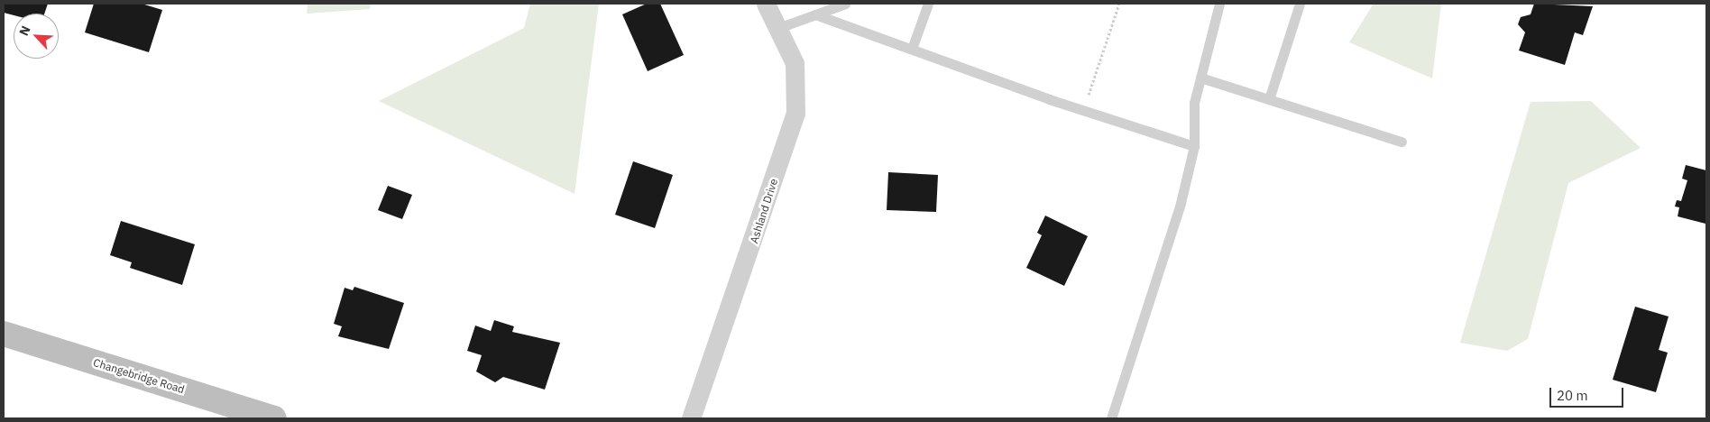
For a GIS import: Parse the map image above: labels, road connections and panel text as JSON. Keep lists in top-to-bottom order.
{
  "streets": {
    "main road": ["Changebridge Road"],
    "street": ["Ashland Drive"]
  },
  "scale_bar": "20 m",
  "north": "top left"
}
